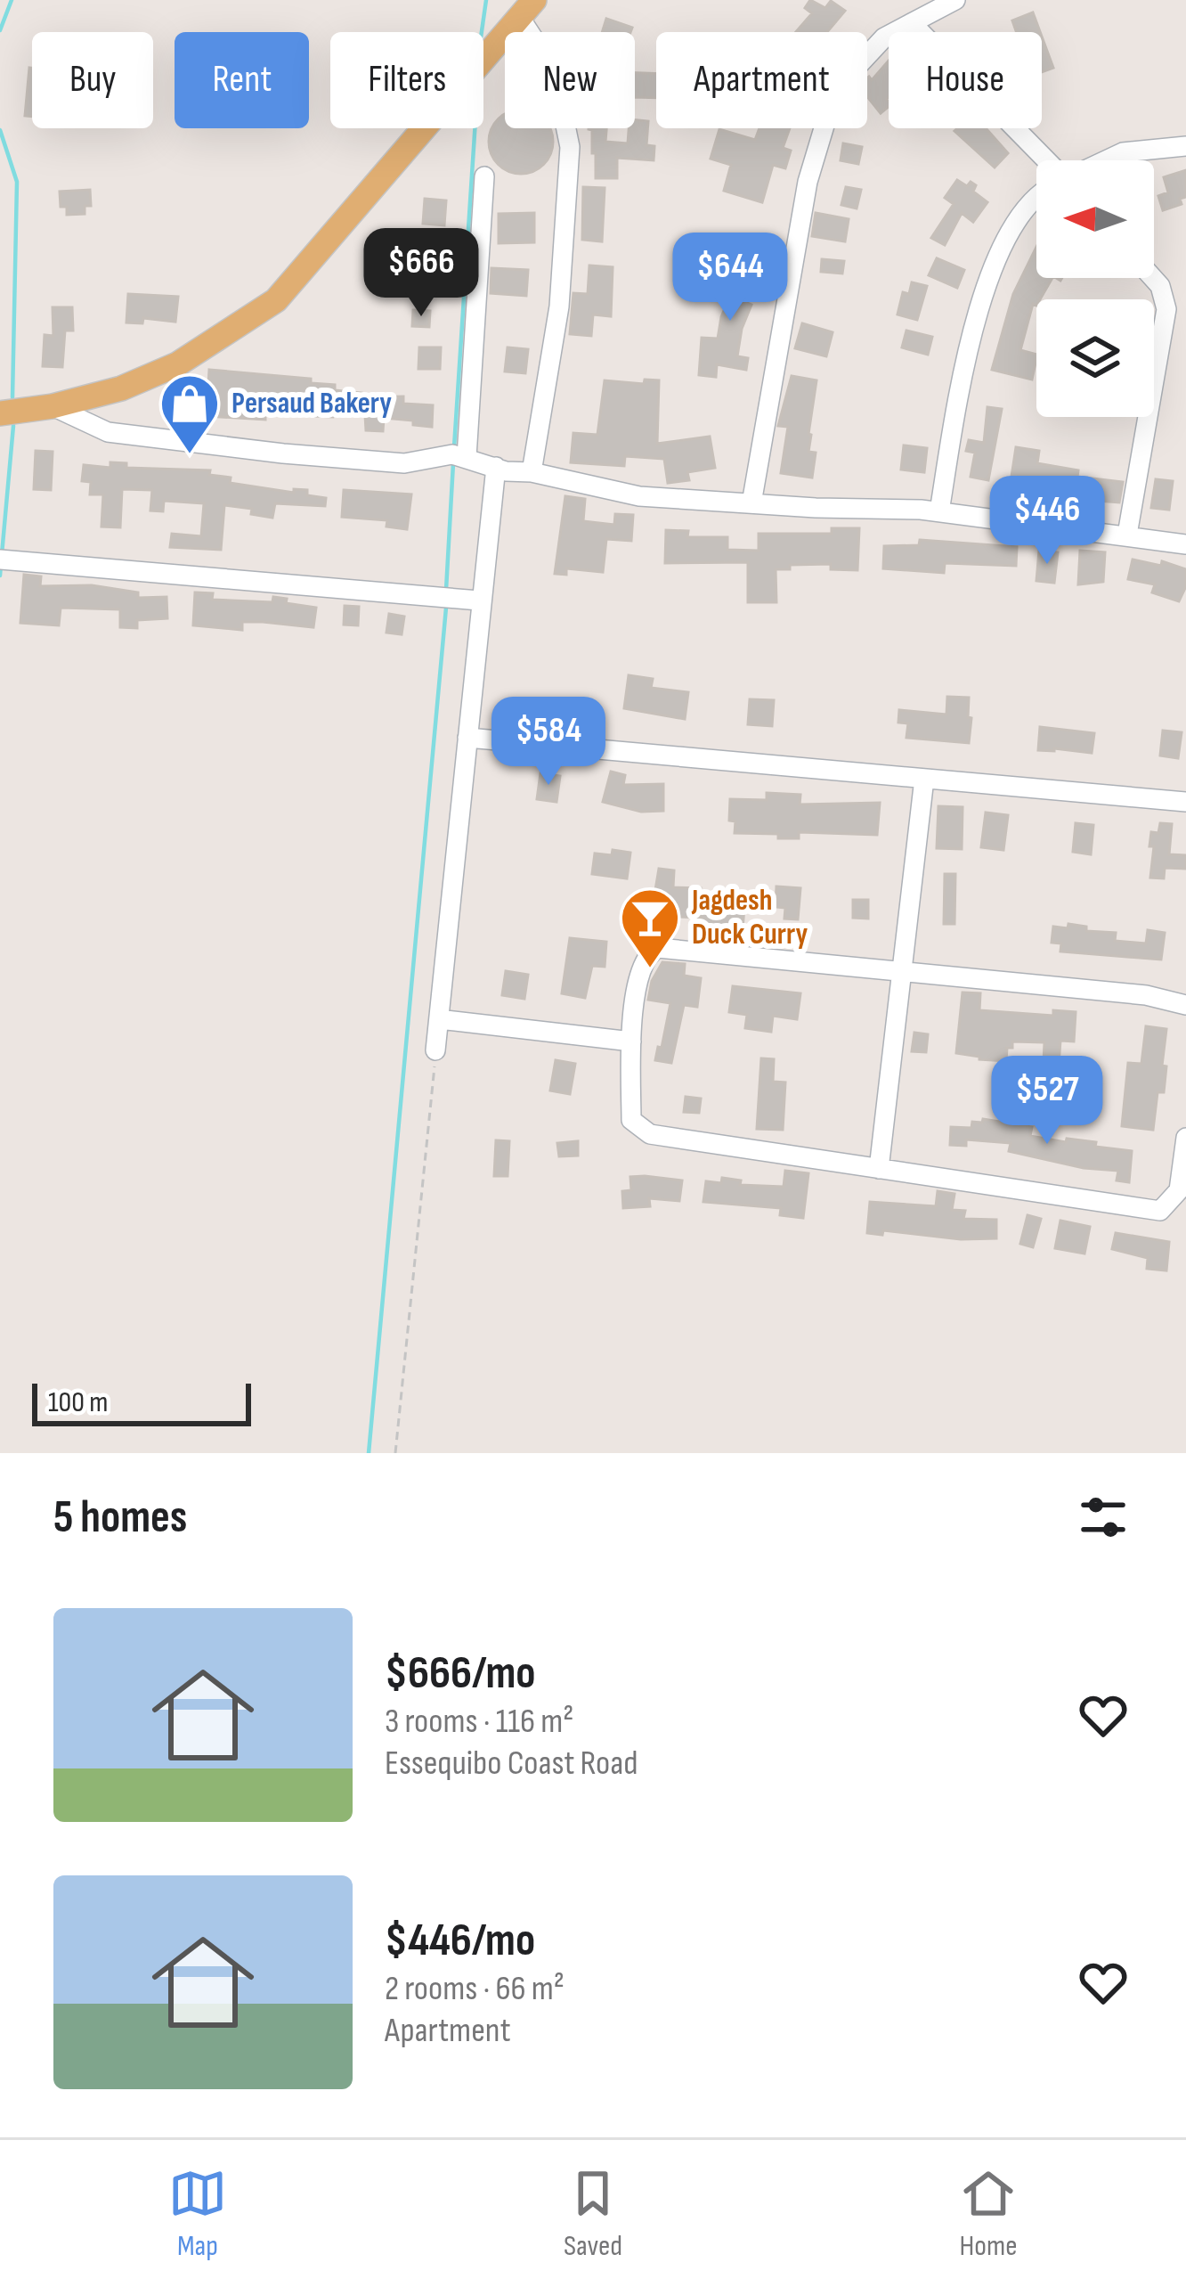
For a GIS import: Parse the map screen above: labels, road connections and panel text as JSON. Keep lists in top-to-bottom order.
{
  "places": {
    "shop": ["Persaud Bakery"],
    "bar": ["Jagdesh Duck Curry"]
  },
  "scale_bar": "100 m",
  "north": "left",
  "page": {
    "chip": [
      "Buy",
      "Rent",
      "Filters",
      "New",
      "Apartment",
      "House"
    ],
    "price": [
      "$666",
      "$644",
      "$446",
      "$584",
      "$527"
    ],
    "scale": "100 m",
    "heading": "5 homes",
    "list": [
      {
        "name": "$666/mo",
        "note": "3 rooms · 116 m² · Essequibo Coast Road"
      },
      {
        "name": "$446/mo",
        "note": "2 rooms · 66 m² · Apartment"
      }
    ],
    "tabs": ["Map", "Saved", "Home"]
  }
}
